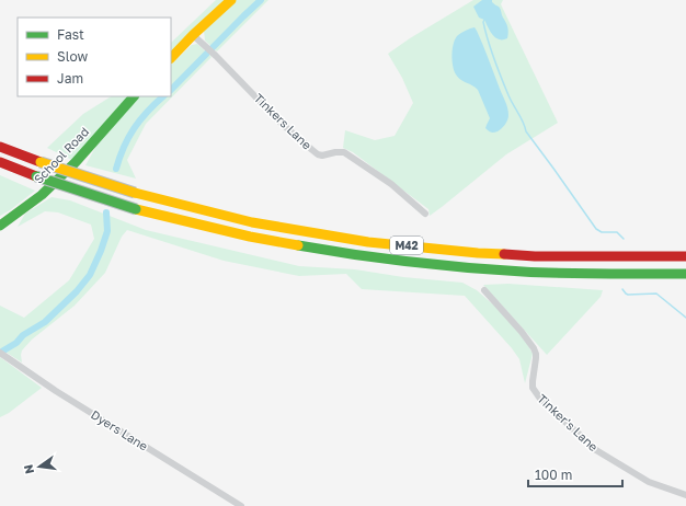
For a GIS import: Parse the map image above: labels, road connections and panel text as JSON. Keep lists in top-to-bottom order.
{
  "streets": {
    "main road": ["School Road", "M42"],
    "street": ["Tinkers Lane", "Tinker's Lane", "Dyers Lane"]
  },
  "legend": ["Fast", "Slow", "Jam"],
  "scale_bar": "100 m",
  "north": "left"
}
